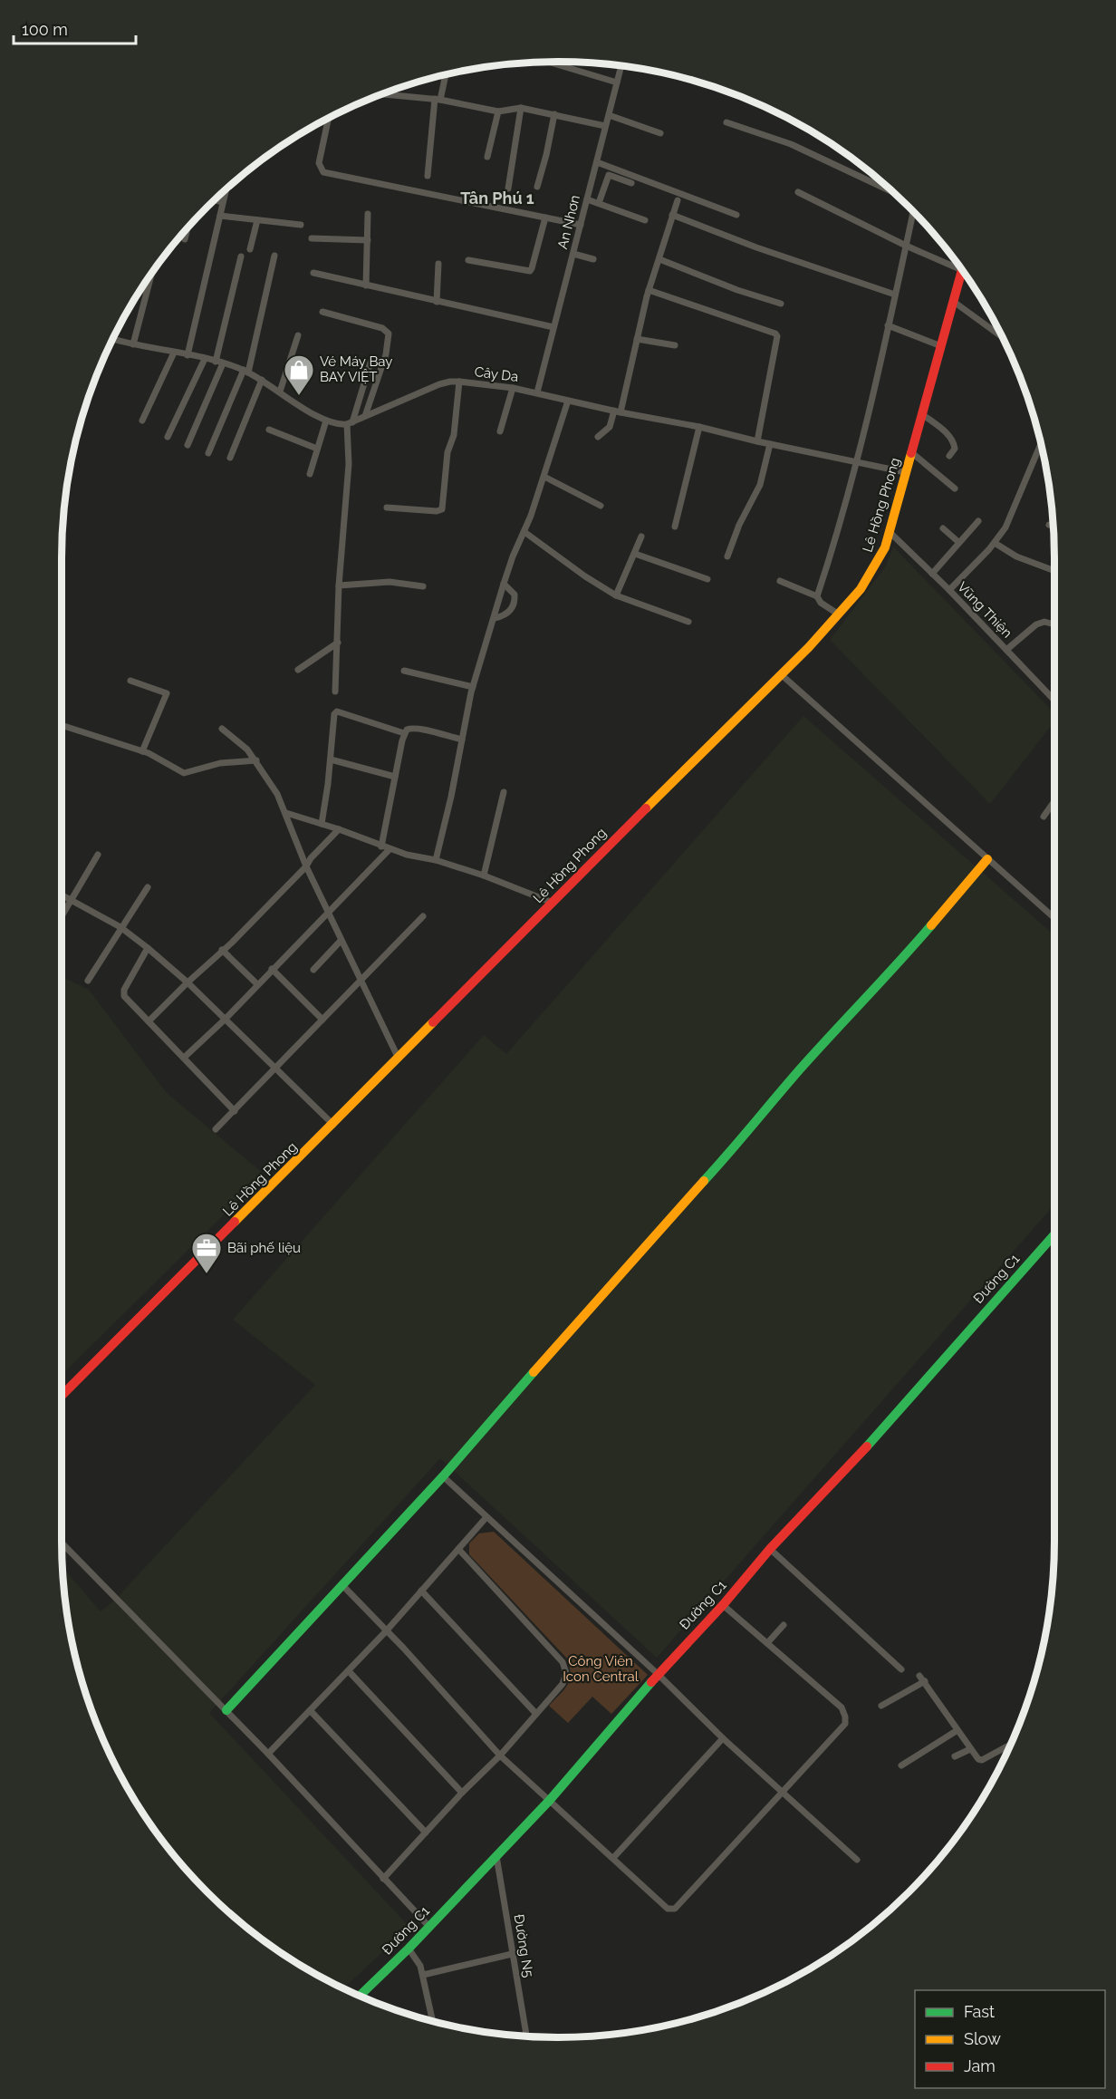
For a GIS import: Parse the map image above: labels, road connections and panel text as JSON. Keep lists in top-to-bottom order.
{
  "streets": {
    "street": [
      "An Nhơn",
      "Cây Da",
      "Lê Hồng Phong",
      "Vũng Thiện",
      "Đường C1",
      "Đường N5"
    ]
  },
  "crossings": [
    ["An Nhơn", "Cây Da"],
    ["Cây Da", "Lê Hồng Phong"],
    ["Lê Hồng Phong", "Vũng Thiện"],
    ["Đường C1", "Đường N5"]
  ],
  "districts": ["Tân Phú 1"],
  "parks": ["Công Viên Icon Central"],
  "places": {
    "shop": ["Vé Máy Bay BAY VIỆT"],
    "office": ["Bãi phế liệu"]
  },
  "legend": ["Fast", "Slow", "Jam"],
  "scale_bar": "100 m"
}
